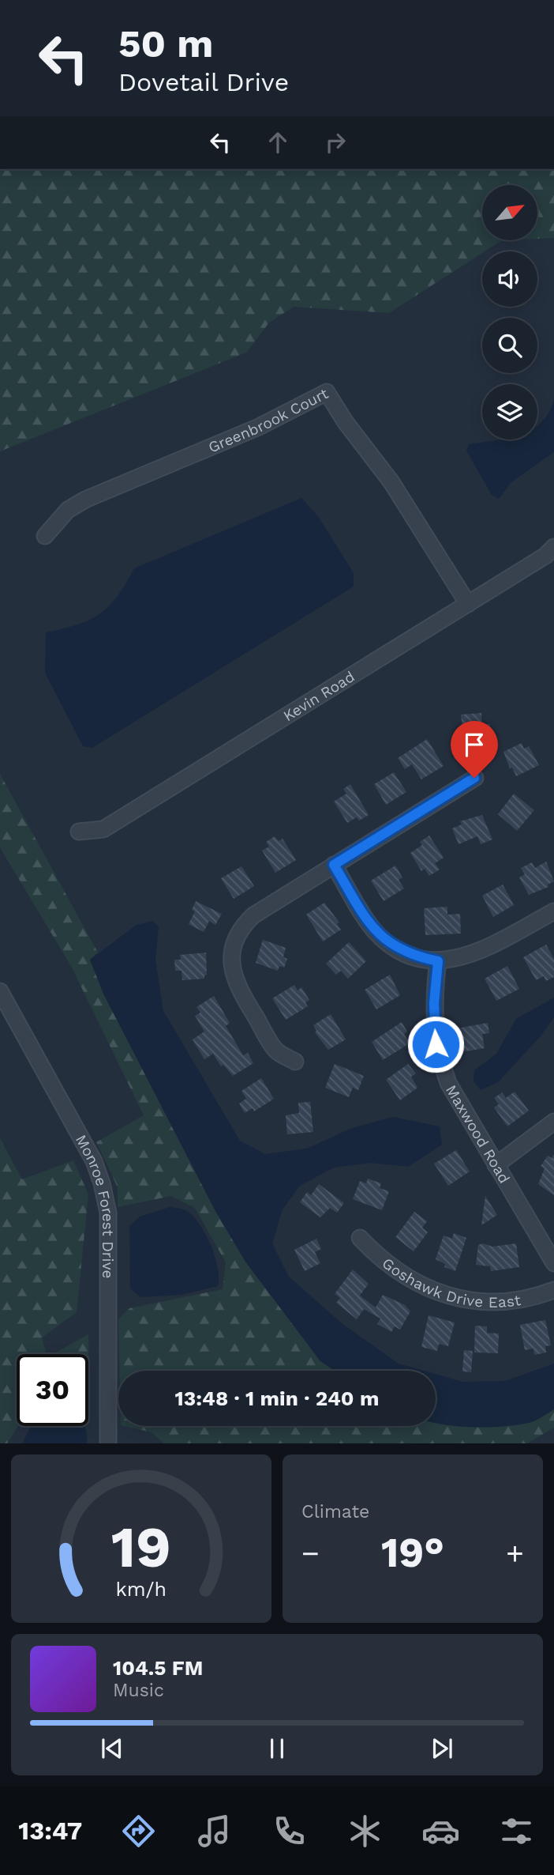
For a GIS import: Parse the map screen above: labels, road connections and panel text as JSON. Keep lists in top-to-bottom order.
{
  "streets": {
    "street": [
      "Greenbrook Court",
      "Kevin Road",
      "Maxwood Road",
      "Monroe Forest Drive",
      "Goshawk Drive East"
    ]
  },
  "crossings": [
    ["Greenbrook Court", "Kevin Road"]
  ],
  "north": "top right",
  "page": {
    "turn": ["50 m", "Dovetail Drive"],
    "limit": "30",
    "trip": "13:48 · 1 min · 240 m",
    "tile": "Climate",
    "heat": ["−", "19°", "+"],
    "song": ["104.5 FM", "Music"],
    "tabs": "13:47",
    "gauge": ["19", "km/h"]
  }
}
